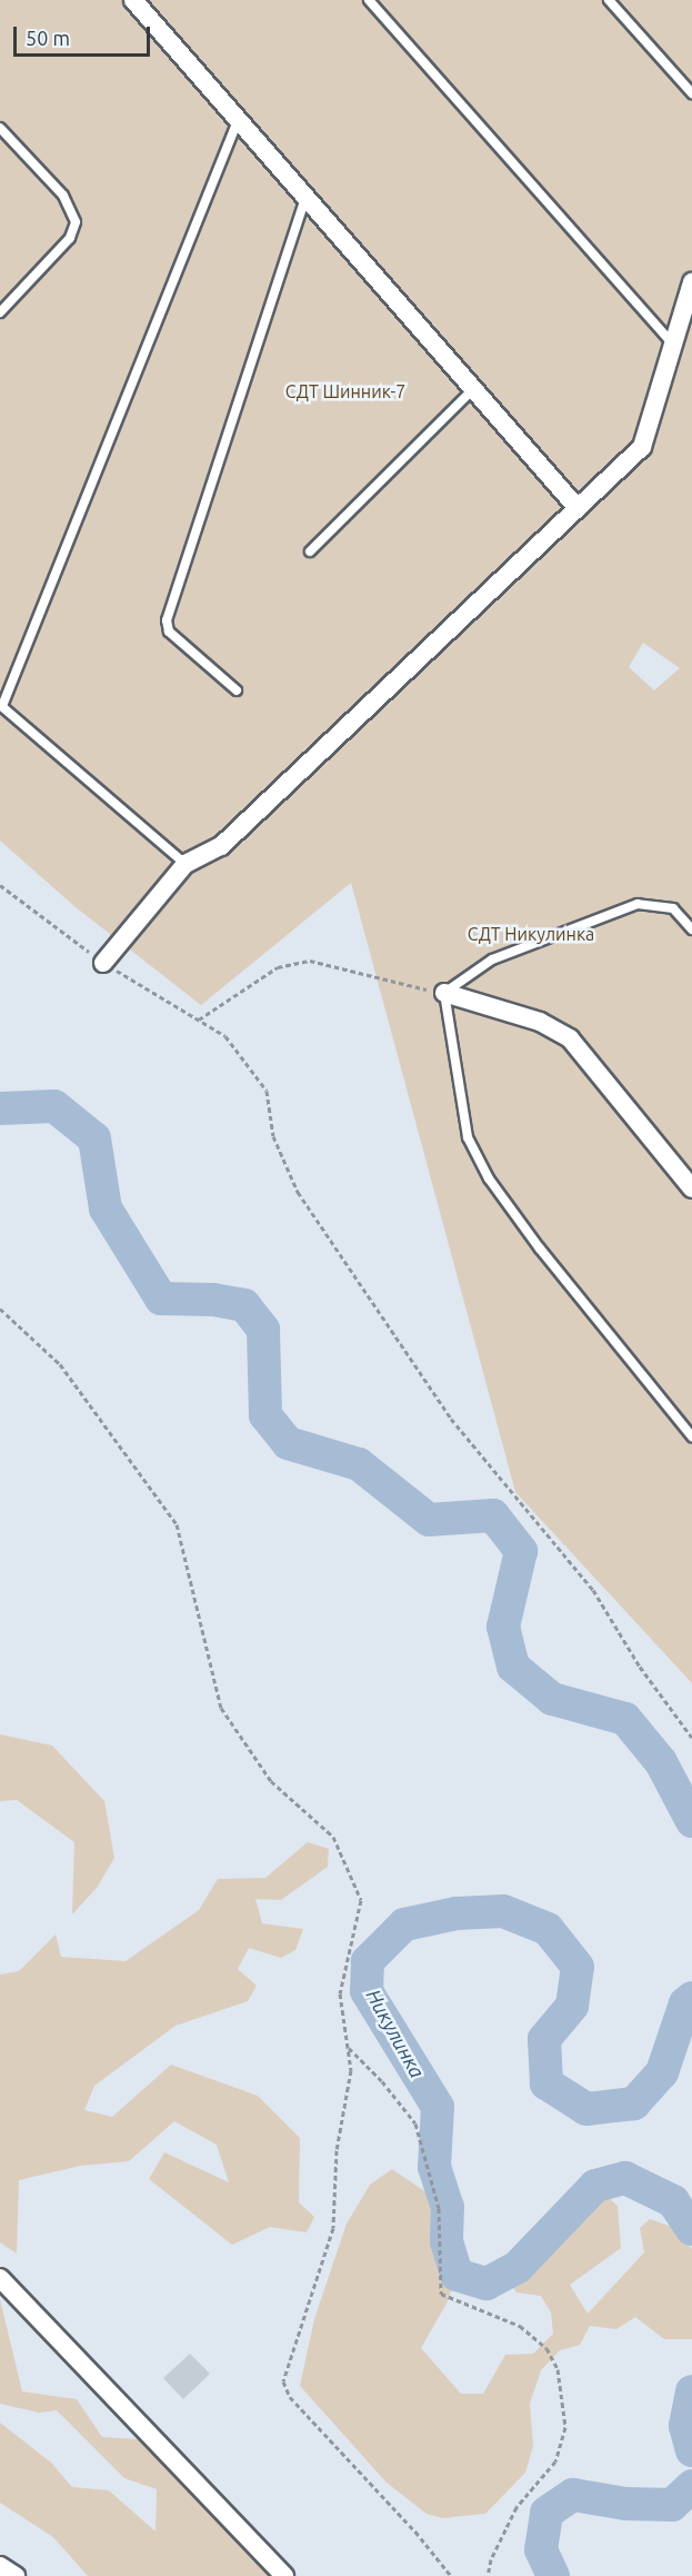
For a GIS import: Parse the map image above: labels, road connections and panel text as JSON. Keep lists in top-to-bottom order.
{
  "water": ["Никулинка"],
  "parks": ["СДТ Шинник-7", "СДТ Никулинка"],
  "scale_bar": "50 m"
}
